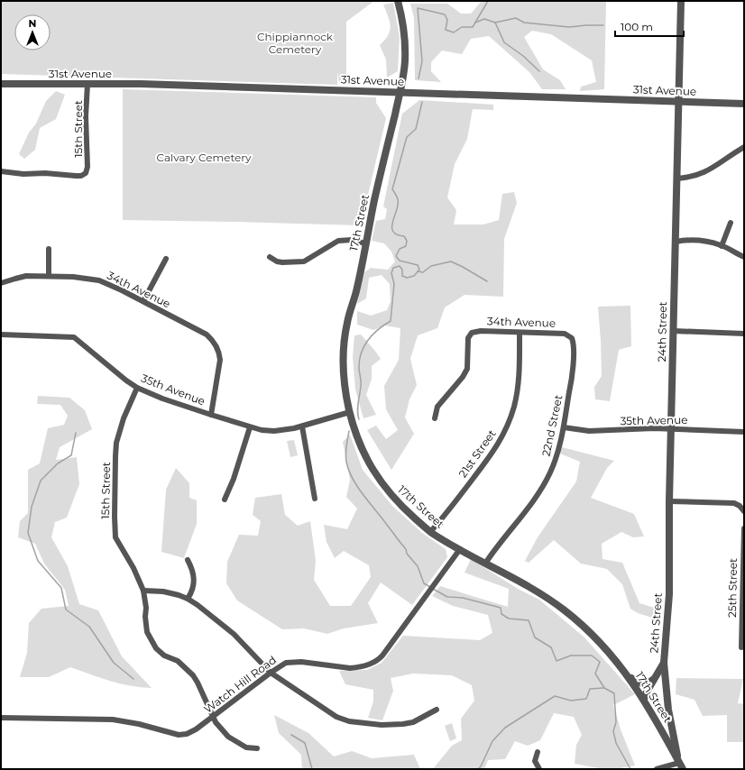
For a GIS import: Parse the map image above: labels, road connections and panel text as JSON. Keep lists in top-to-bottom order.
{
  "streets": {
    "street": [
      "31st Avenue",
      "15th Street",
      "17th Street",
      "34th Avenue",
      "24th Street",
      "35th Avenue",
      "22nd Street",
      "21st Street",
      "25th Street",
      "Watch Hill Road"
    ]
  },
  "crossings": [
    ["31st Avenue", "15th Street"],
    ["31st Avenue", "17th Street"],
    ["31st Avenue", "24th Street"],
    ["15th Street", "35th Avenue"],
    ["15th Street", "Watch Hill Road"],
    ["17th Street", "24th Street"],
    ["17th Street", "35th Avenue"],
    ["17th Street", "22nd Street"],
    ["17th Street", "21st Street"],
    ["17th Street", "Watch Hill Road"],
    ["34th Avenue", "35th Avenue"],
    ["34th Avenue", "22nd Street"],
    ["34th Avenue", "21st Street"],
    ["24th Street", "35th Avenue"],
    ["35th Avenue", "22nd Street"]
  ],
  "parks": ["Chippiannock Cemetery", "Calvary Cemetery"],
  "scale_bar": "100 m",
  "north": "top"
}
